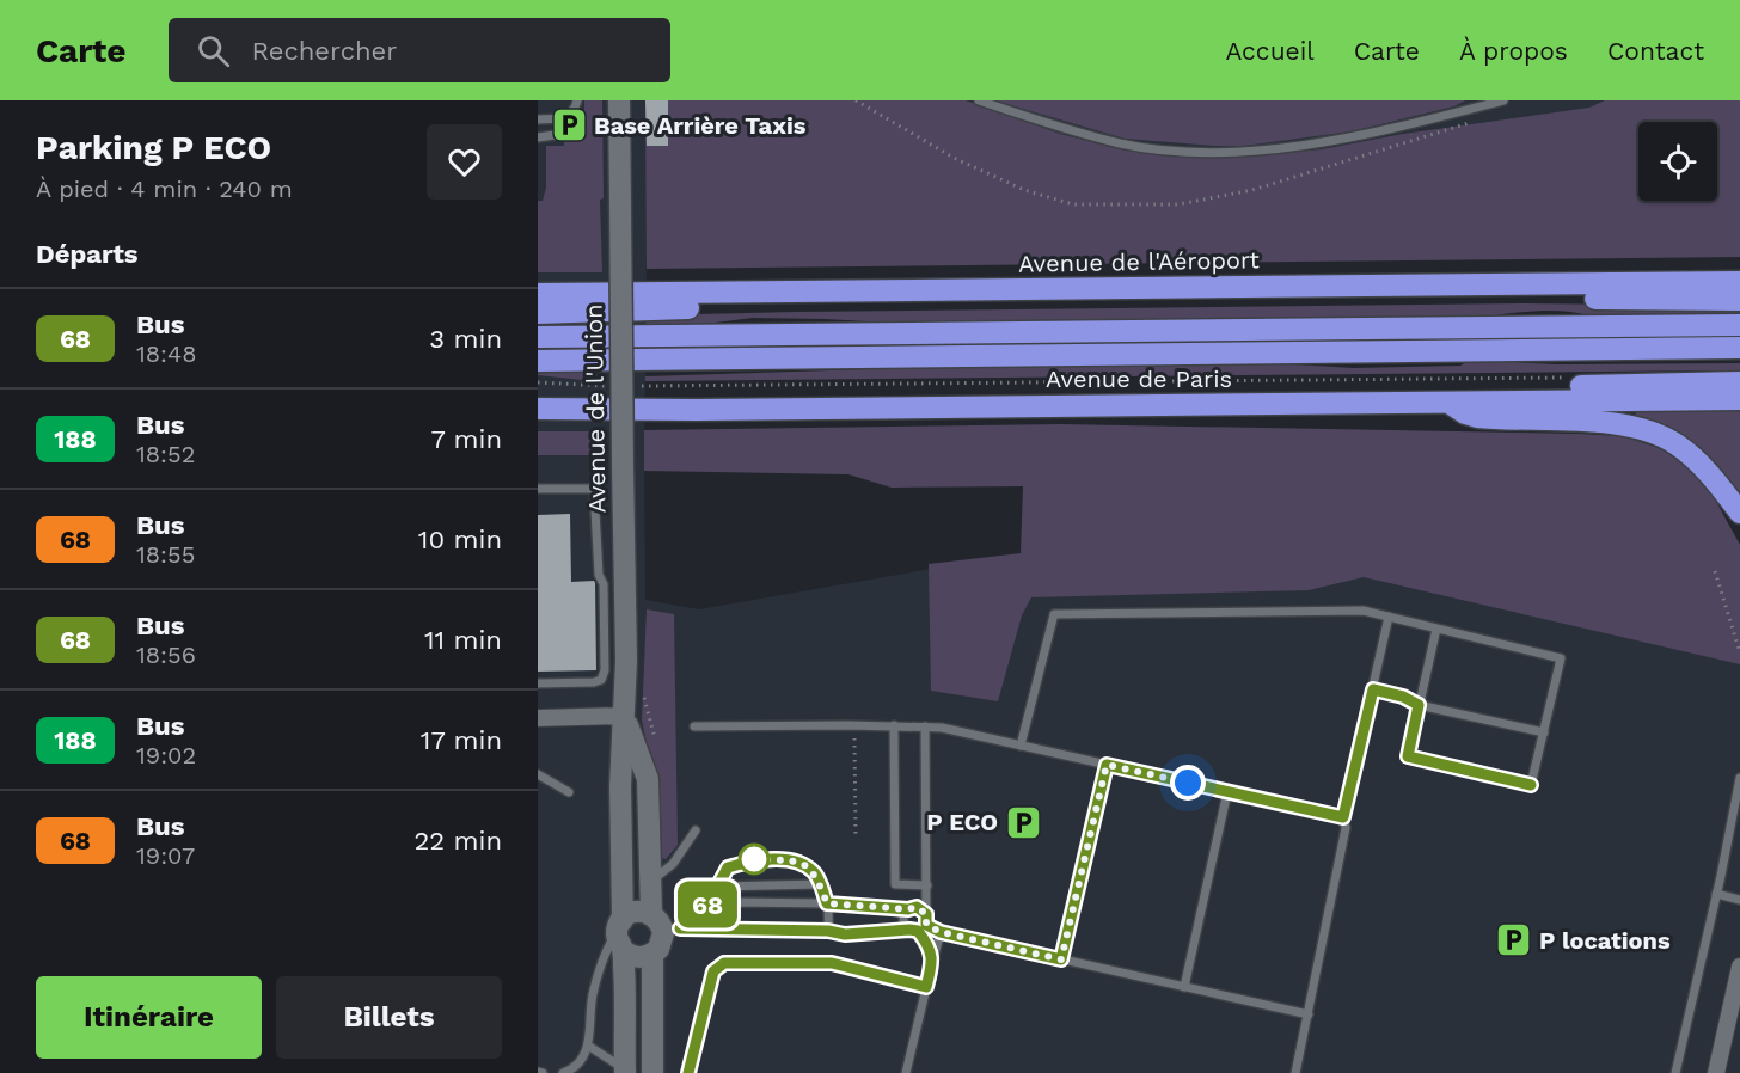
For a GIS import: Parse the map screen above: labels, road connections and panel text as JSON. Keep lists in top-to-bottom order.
{
  "streets": {
    "highway": ["Avenue de l'Aéroport", "Avenue de Paris"],
    "street": ["Avenue de l'Union"]
  },
  "places": {
    "parking": ["Base Arrière Taxis", "P ECO", "P locations"]
  },
  "lines": ["bus line 68"],
  "page": {
    "header": "Carte",
    "search": "Rechercher",
    "nav": [
      "Accueil",
      "Carte",
      "À propos",
      "Contact"
    ],
    "heading": [
      ["Parking P ECO", "À pied · 4 min · 240 m"],
      "Départs"
    ],
    "on_map": "68",
    "list": [
      {
        "mark": "68",
        "name": "Bus",
        "note": "18:48",
        "value": "3 min"
      },
      {
        "mark": "188",
        "name": "Bus",
        "note": "18:52",
        "value": "7 min"
      },
      {
        "mark": "68",
        "name": "Bus",
        "note": "18:55",
        "value": "10 min"
      },
      {
        "mark": "68",
        "name": "Bus",
        "note": "18:56",
        "value": "11 min"
      },
      {
        "mark": "188",
        "name": "Bus",
        "note": "19:02",
        "value": "17 min"
      },
      {
        "mark": "68",
        "name": "Bus",
        "note": "19:07",
        "value": "22 min"
      }
    ],
    "buttons": ["Itinéraire", "Billets"]
  }
}
